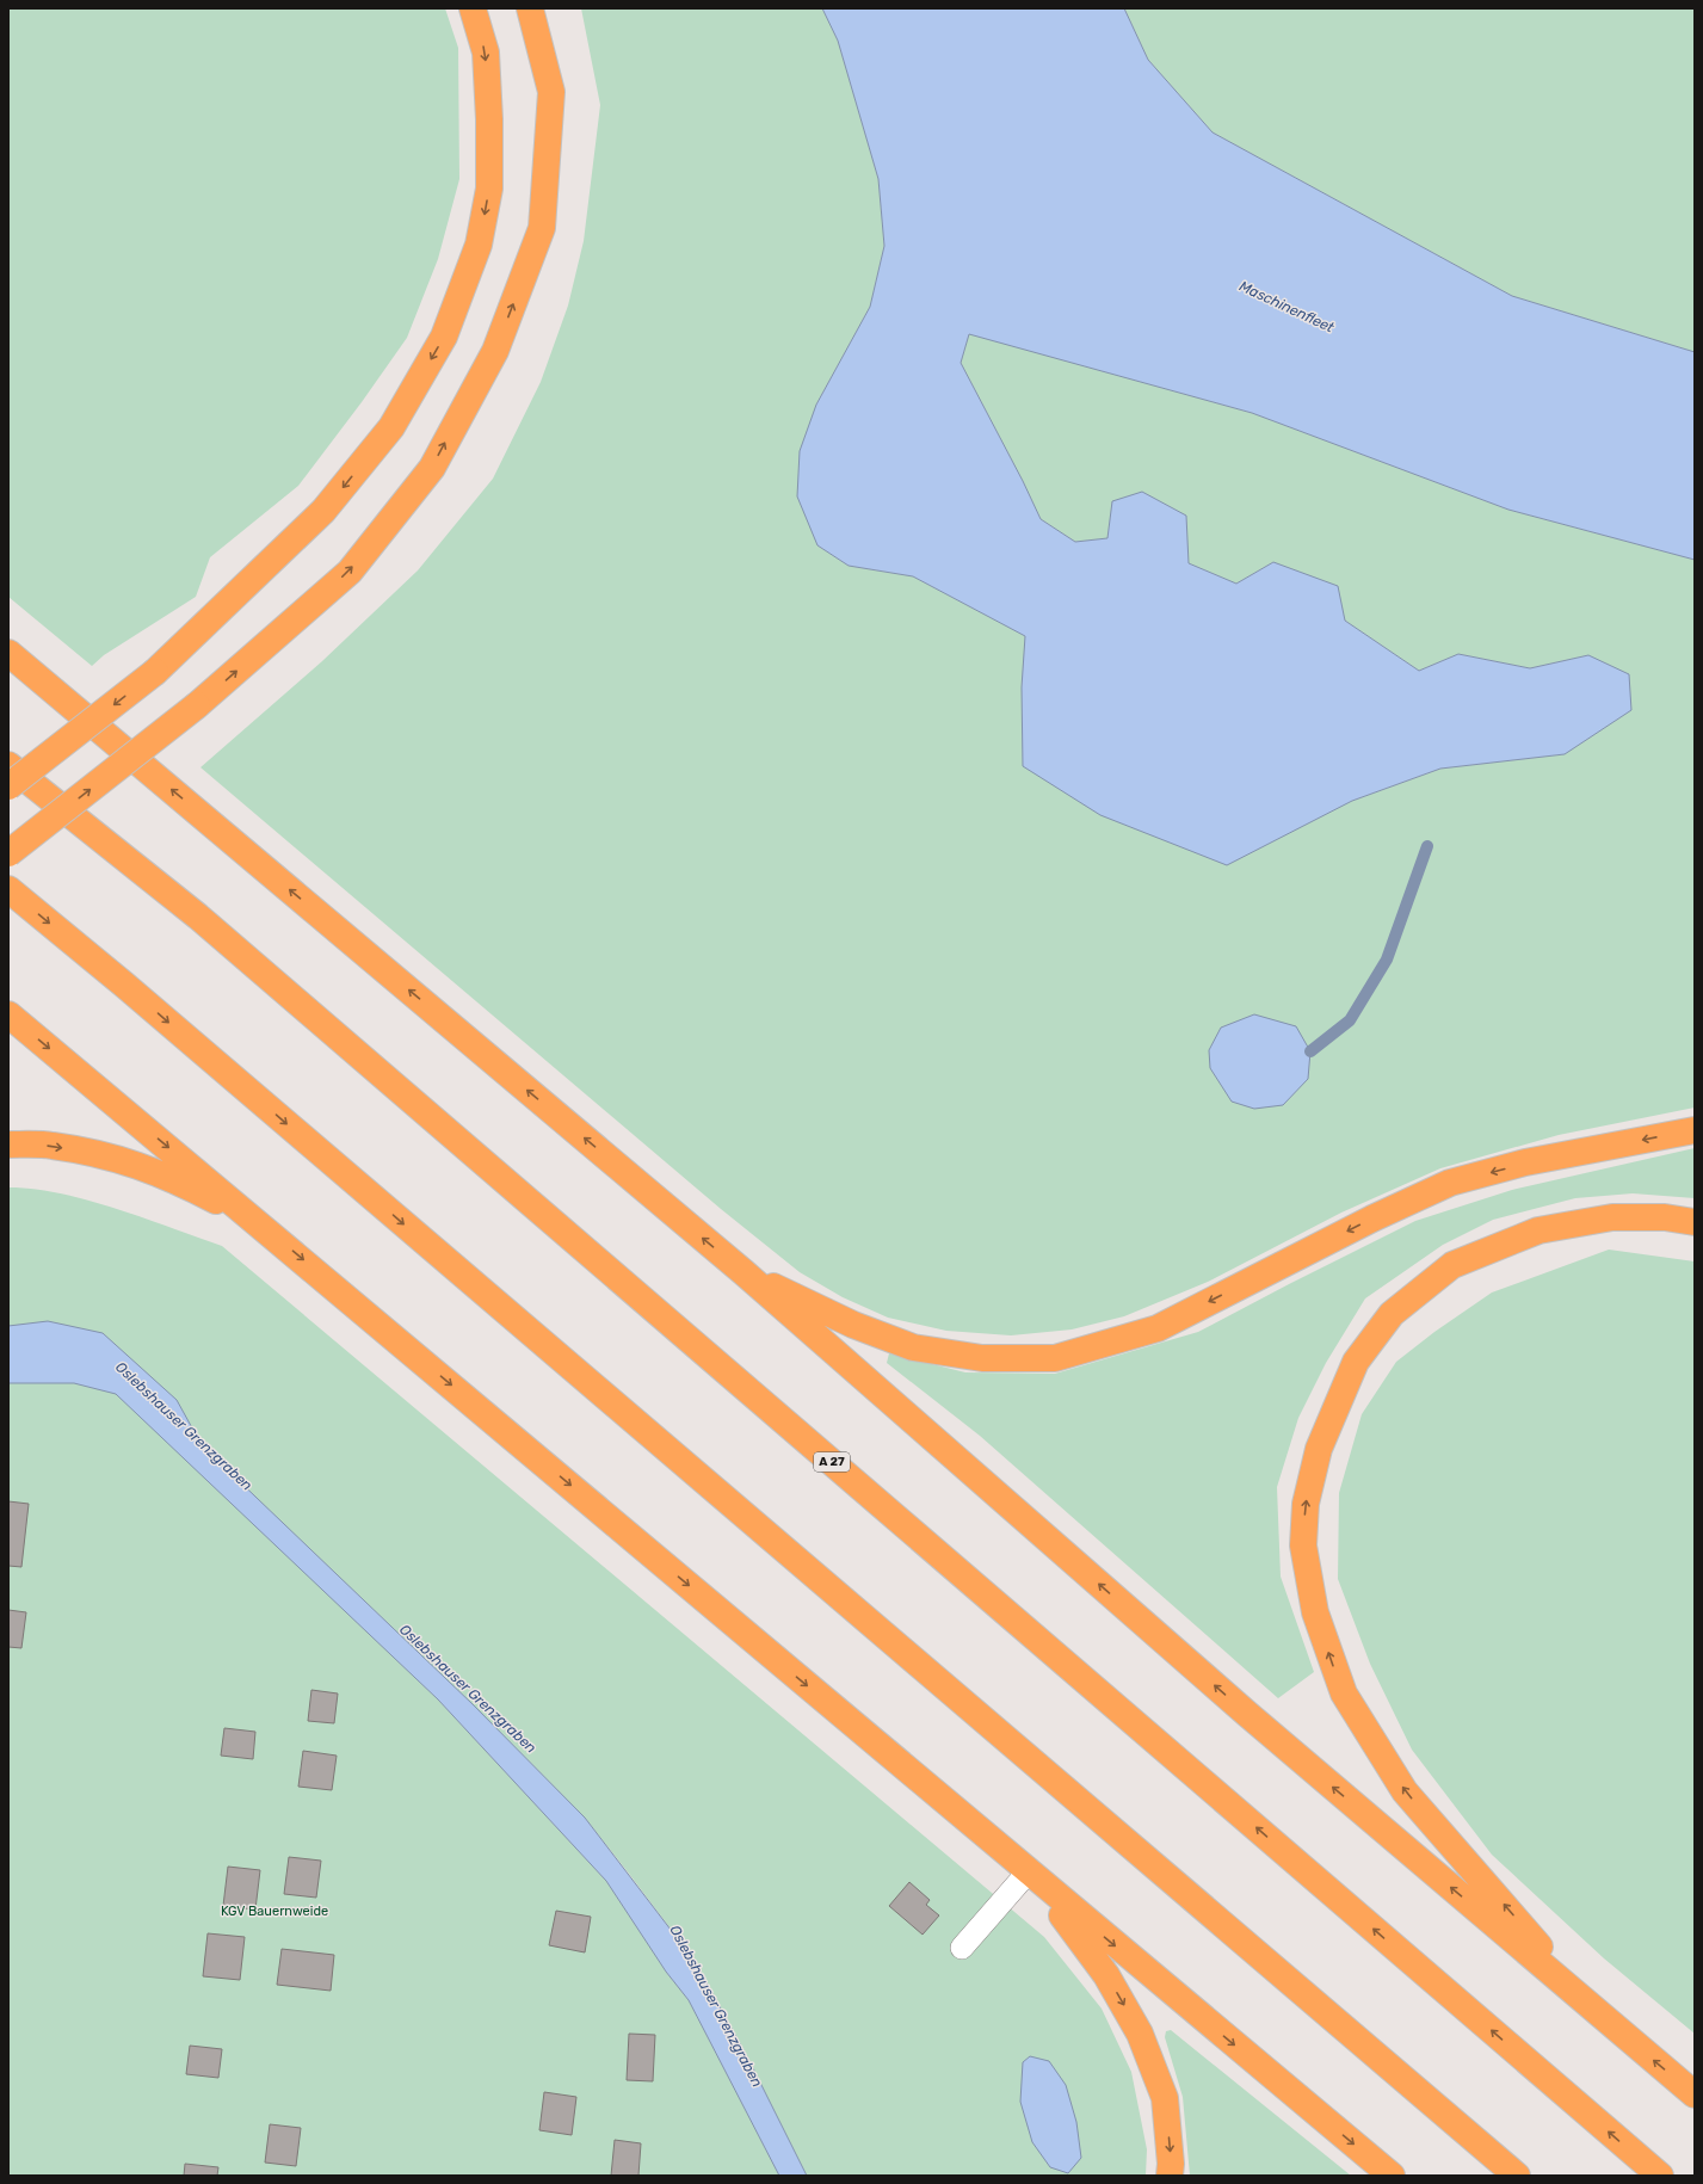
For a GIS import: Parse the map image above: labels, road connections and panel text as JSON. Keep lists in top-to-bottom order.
{
  "streets": {
    "highway": ["A 27"]
  },
  "water": ["Maschinenfleet", "Oslebshauser Grenzgraben"],
  "parks": ["KGV Bauernweide"]
}
